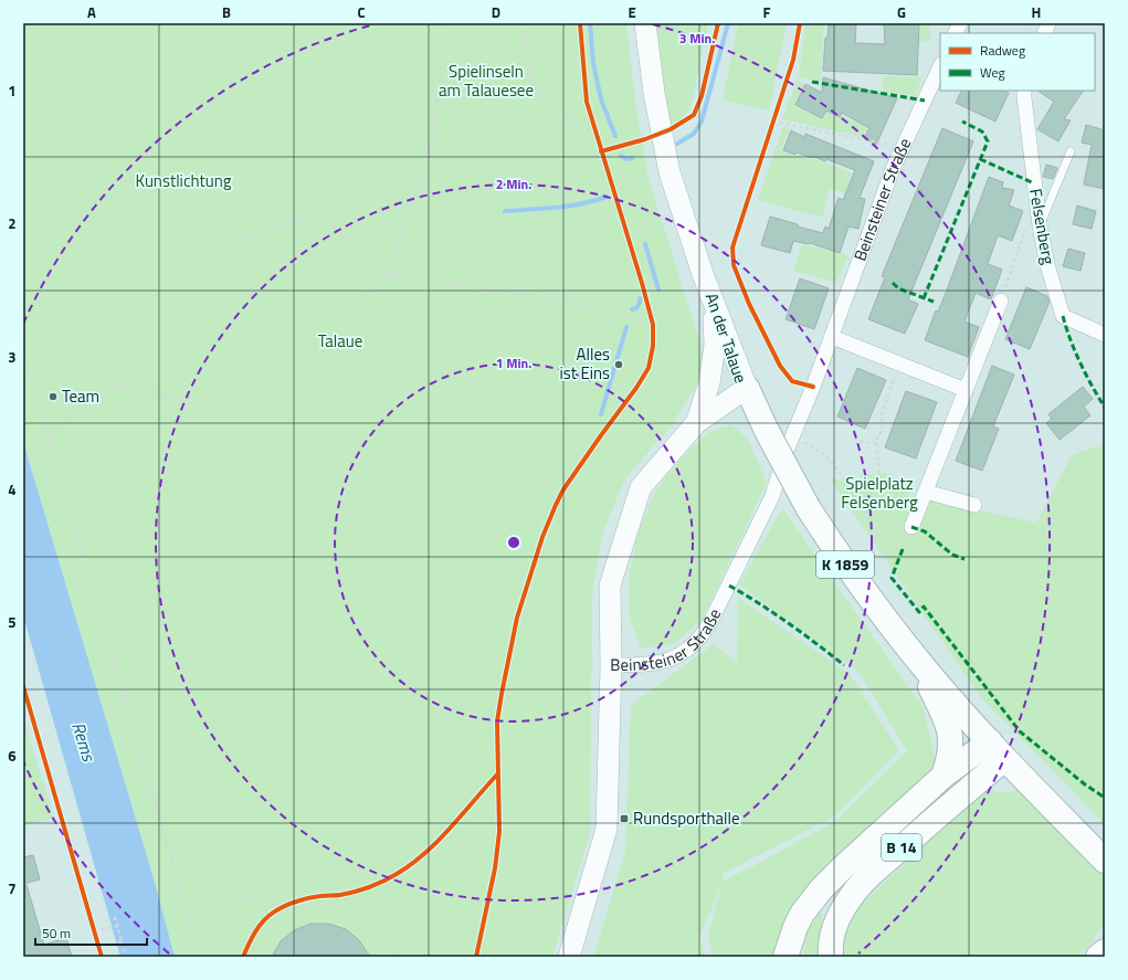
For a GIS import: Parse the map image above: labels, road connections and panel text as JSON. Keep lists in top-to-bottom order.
{
  "streets": {
    "highway": ["K 1859", "B 14"],
    "street": ["Beinsteiner Straße", "Felsenberg", "An der Talaue"]
  },
  "crossings": [
    ["Beinsteiner Straße", "An der Talaue"],
    ["An der Talaue", "K 1859"],
    ["K 1859", "B 14"]
  ],
  "water": ["Rems"],
  "parks": [
    "Spielinseln am Talauesee",
    "Kunstlichtung",
    "Talaue",
    "Spielplatz Felsenberg"
  ],
  "places": {
    "other": ["Alles ist Eins", "Team"],
    "transit": ["Rundsporthalle"]
  },
  "legend": ["Radweg", "Weg"],
  "scale_bar": "50 m",
  "grid": {
    "columns": [
      "A",
      "B",
      "C",
      "D",
      "E",
      "F",
      "G",
      "H"
    ],
    "rows": [
      "1",
      "2",
      "3",
      "4",
      "5",
      "6",
      "7"
    ]
  },
  "rings": ["3 Min.", "2 Min.", "1 Min."]
}
